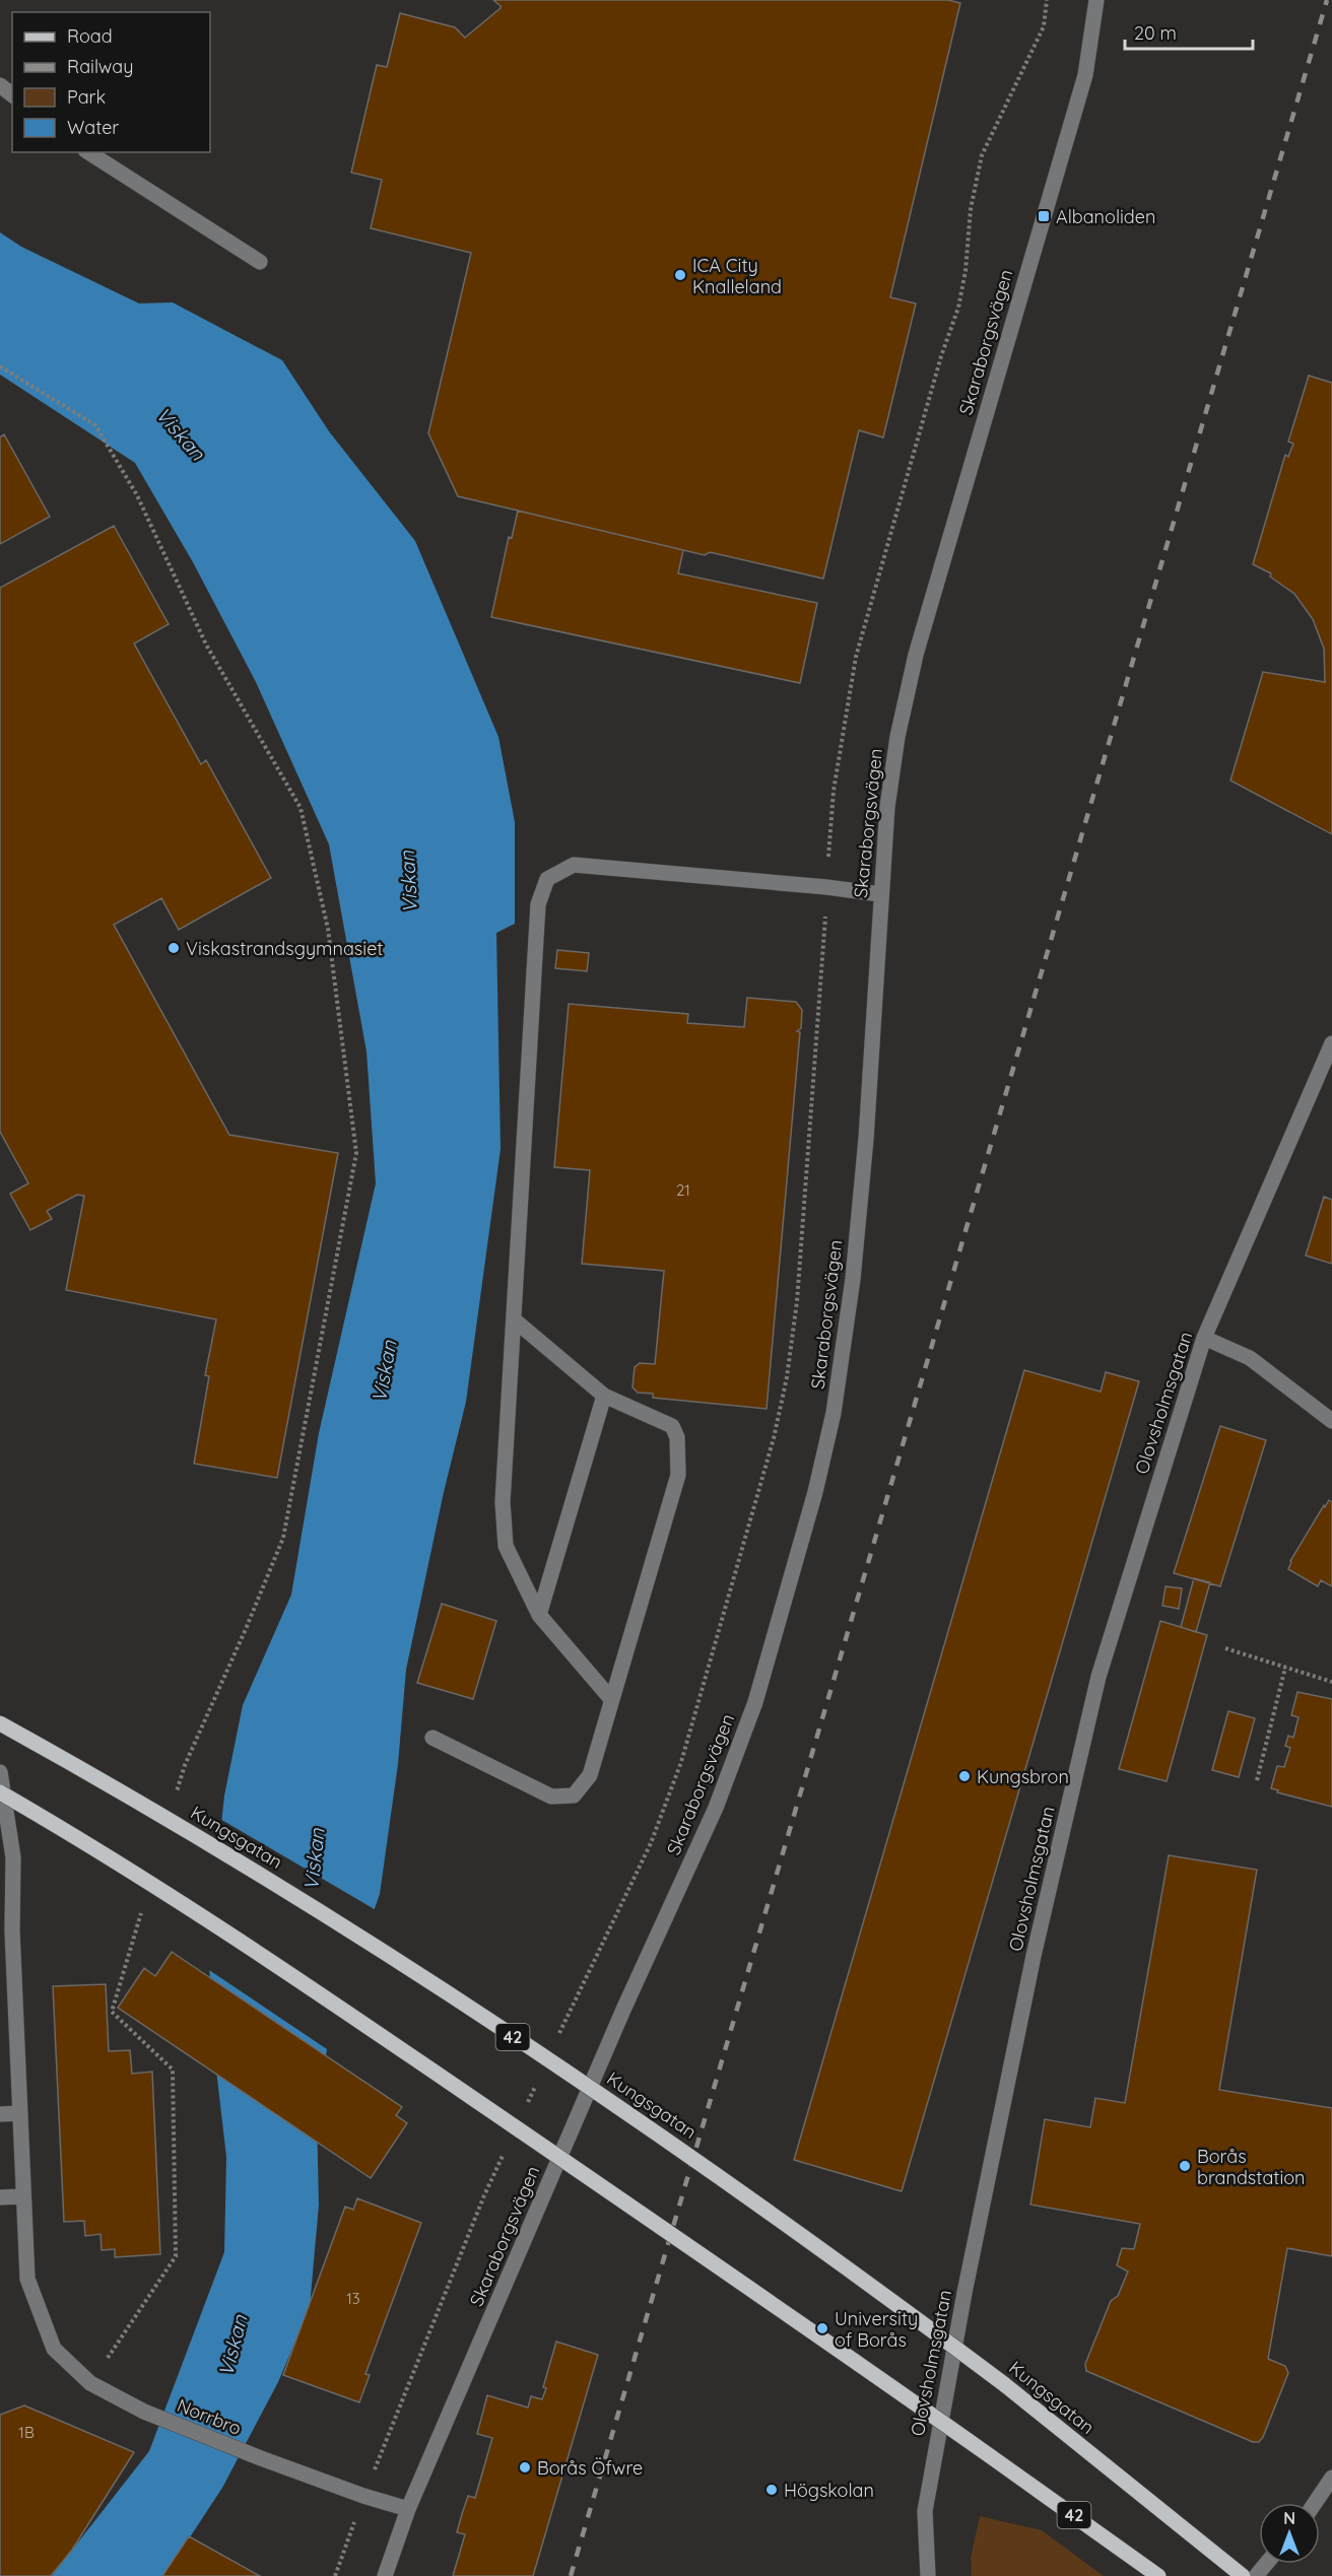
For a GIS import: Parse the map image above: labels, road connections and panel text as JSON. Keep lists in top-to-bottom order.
{
  "streets": {
    "main road": ["Kungsgatan", "42"],
    "street": ["Skaraborgsvägen", "Olovsholmsgatan", "Norrbro"]
  },
  "crossings": [
    ["Skaraborgsvägen", "Norrbro"],
    ["42", "Norrbro"]
  ],
  "water": ["Viskan"],
  "places": {
    "transit": ["Albanoliden"],
    "other": [
      "ICA City Knalleland",
      "Viskastrandsgymnasiet",
      "Kungsbron",
      "Borås brandstation",
      "University of Borås",
      "Borås Öfwre",
      "Högskolan"
    ]
  },
  "house_numbers": ["21", "13", "1B"],
  "legend": [
    "Road",
    "Railway",
    "Park",
    "Water"
  ],
  "scale_bar": "20 m",
  "north": "top"
}
